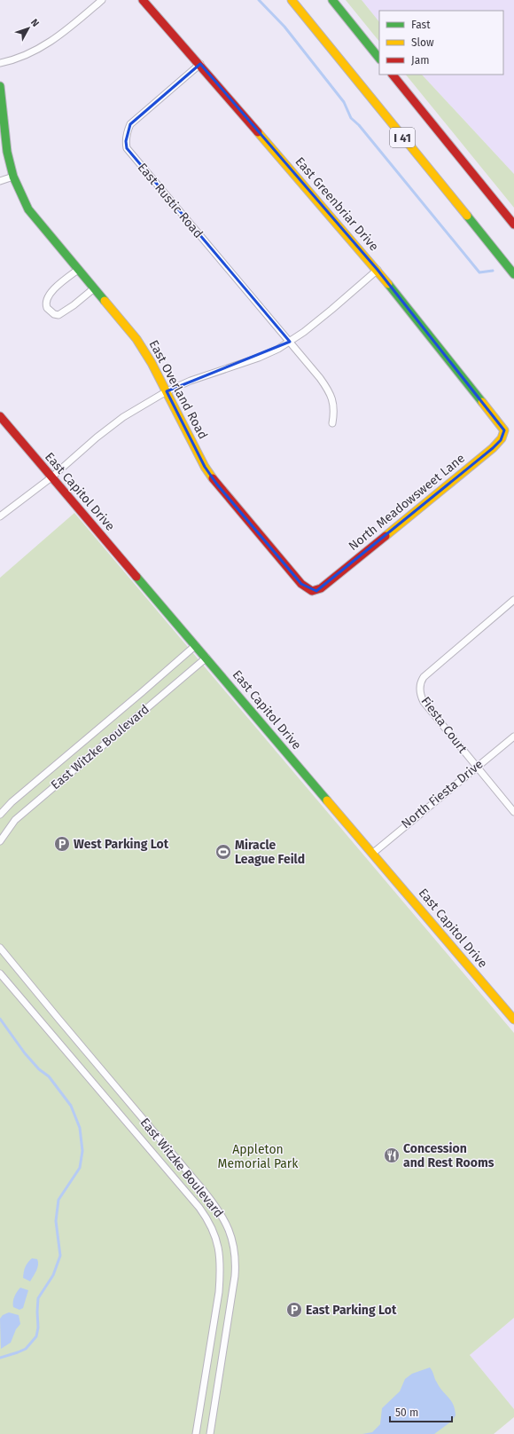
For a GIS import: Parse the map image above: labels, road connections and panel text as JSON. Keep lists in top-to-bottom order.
{
  "streets": {
    "main road": [
      "I 41",
      "East Greenbriar Drive",
      "East Overland Road",
      "East Capitol Drive",
      "North Meadowsweet Lane"
    ],
    "street": [
      "East Rustic Road",
      "Fiesta Court",
      "East Witzke Boulevard",
      "North Fiesta Drive"
    ]
  },
  "crossings": [
    ["East Rustic Road", "East Greenbriar Drive"],
    ["East Greenbriar Drive", "North Meadowsweet Lane"],
    ["East Overland Road", "North Meadowsweet Lane"],
    ["East Capitol Drive", "East Witzke Boulevard"],
    ["East Capitol Drive", "North Fiesta Drive"],
    ["Fiesta Court", "North Fiesta Drive"]
  ],
  "parks": ["Appleton Memorial Park"],
  "places": {
    "parking": ["West Parking Lot", "East Parking Lot"],
    "sports": ["Miracle League Feild"],
    "restaurant": ["Concession and Rest Rooms"]
  },
  "legend": ["Fast", "Slow", "Jam"],
  "scale_bar": "50 m",
  "north": "top right"
}
